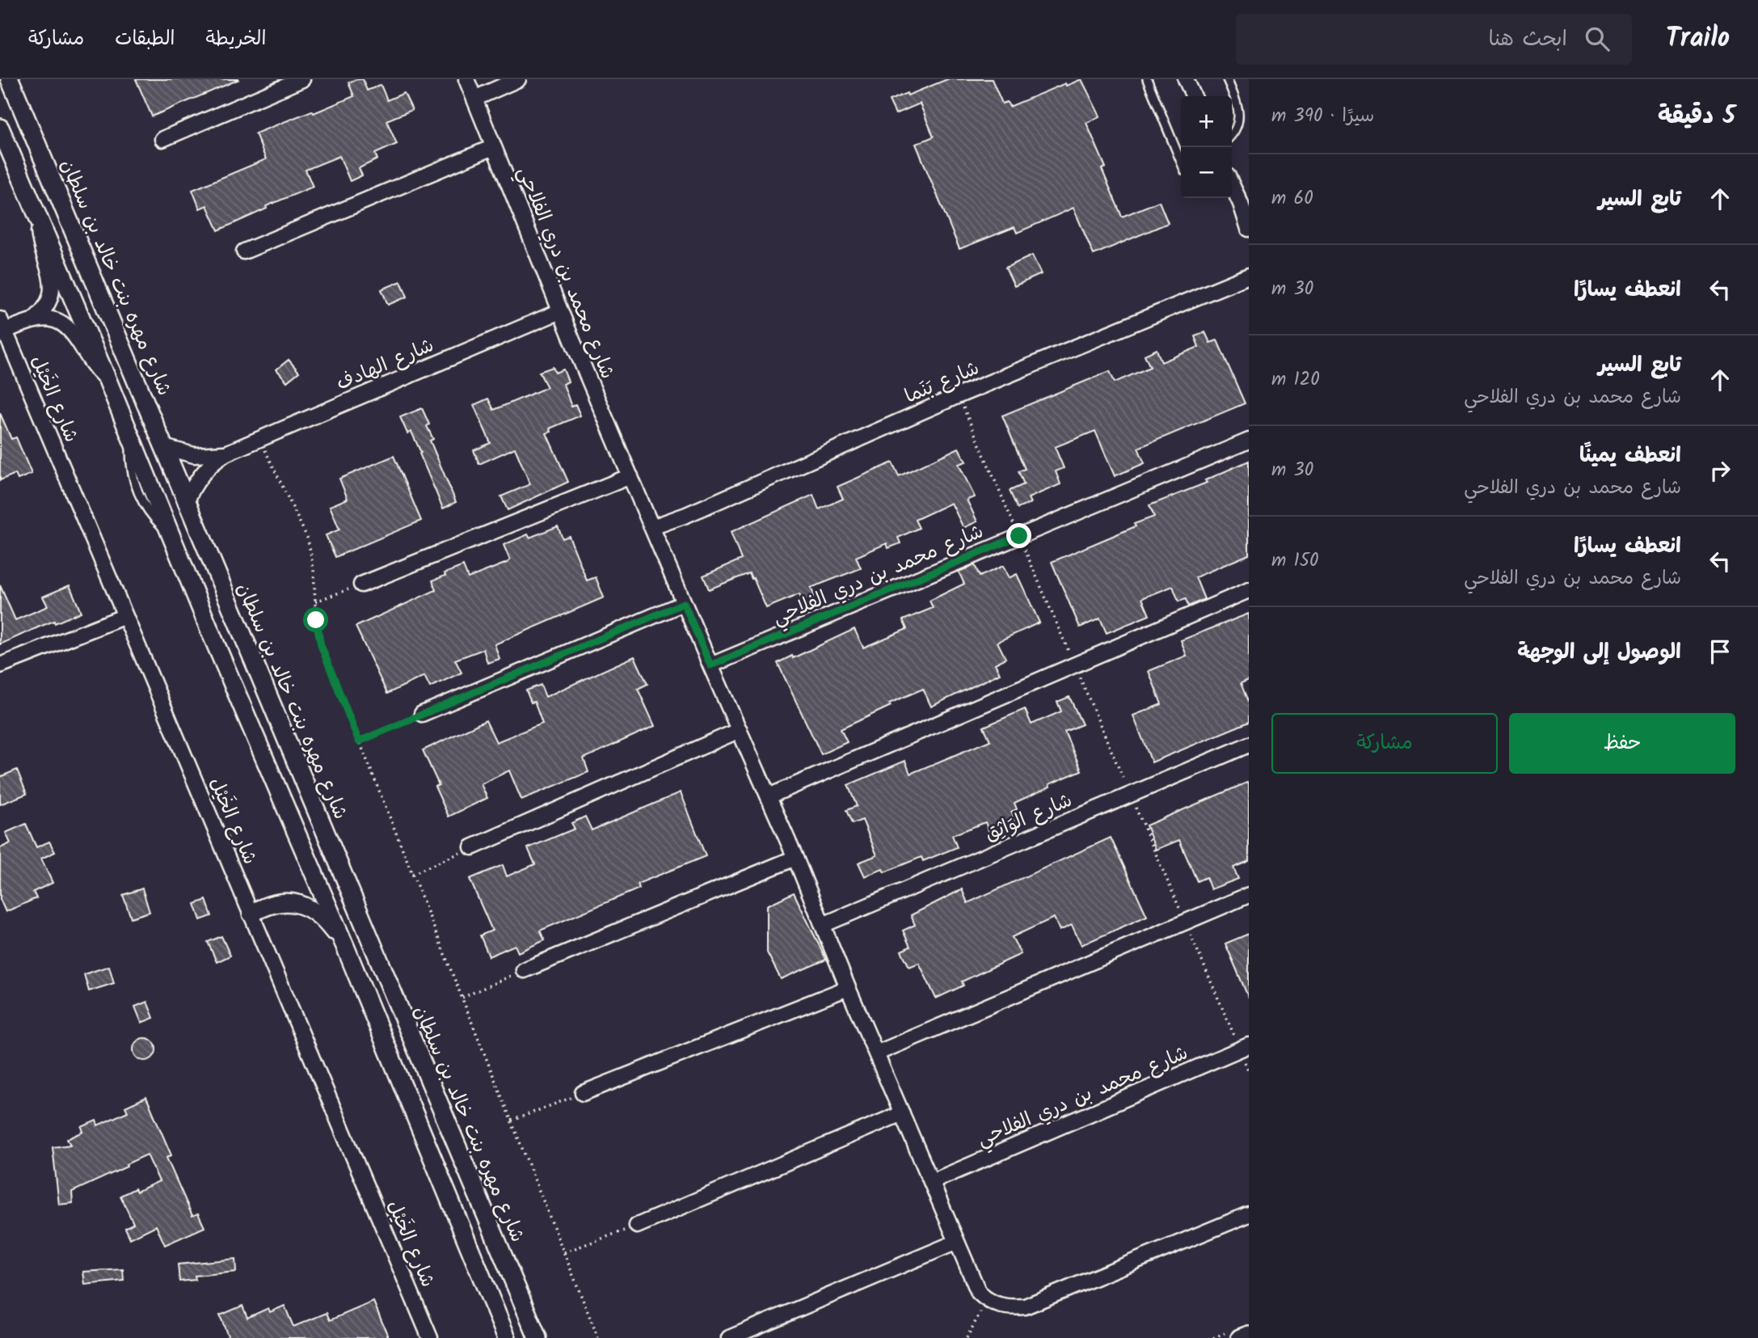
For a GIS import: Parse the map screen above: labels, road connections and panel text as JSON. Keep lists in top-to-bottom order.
{
  "streets": {
    "street": [
      "شارع محمد بن دري الفلاحي",
      "شارع مهره بنت خالد بن سلطان",
      "شارع الهادف",
      "شارع بَنَما",
      "شارع الخَيْل",
      "شارع الوَاثِق"
    ]
  },
  "crossings": [
    ["شارع محمد بن دري الفلاحي", "شارع الهادف"],
    ["شارع محمد بن دري الفلاحي", "شارع بَنَما"],
    ["شارع محمد بن دري الفلاحي", "شارع الوَاثِق"],
    ["شارع مهره بنت خالد بن سلطان", "شارع الهادف"]
  ],
  "page": {
    "header": "Trailo",
    "search": "ابحث هنا",
    "nav": ["الخريطة", "الطبقات", "مشاركة"],
    "heading": ["5 دقيقة", "سيرًا · 390 m"],
    "map_buttons": ["+", "−"],
    "list": [
      ["تابع السير", "60 m"],
      ["انعطف يسارًا", "30 m"],
      ["تابع السير", "شارع محمد بن دري الفلاحي", "120 m"],
      ["انعطف يمينًا", "شارع محمد بن دري الفلاحي", "30 m"],
      ["انعطف يسارًا", "شارع محمد بن دري الفلاحي", "150 m"],
      "الوصول إلى الوجهة"
    ],
    "buttons": ["حفظ", "مشاركة"]
  }
}
